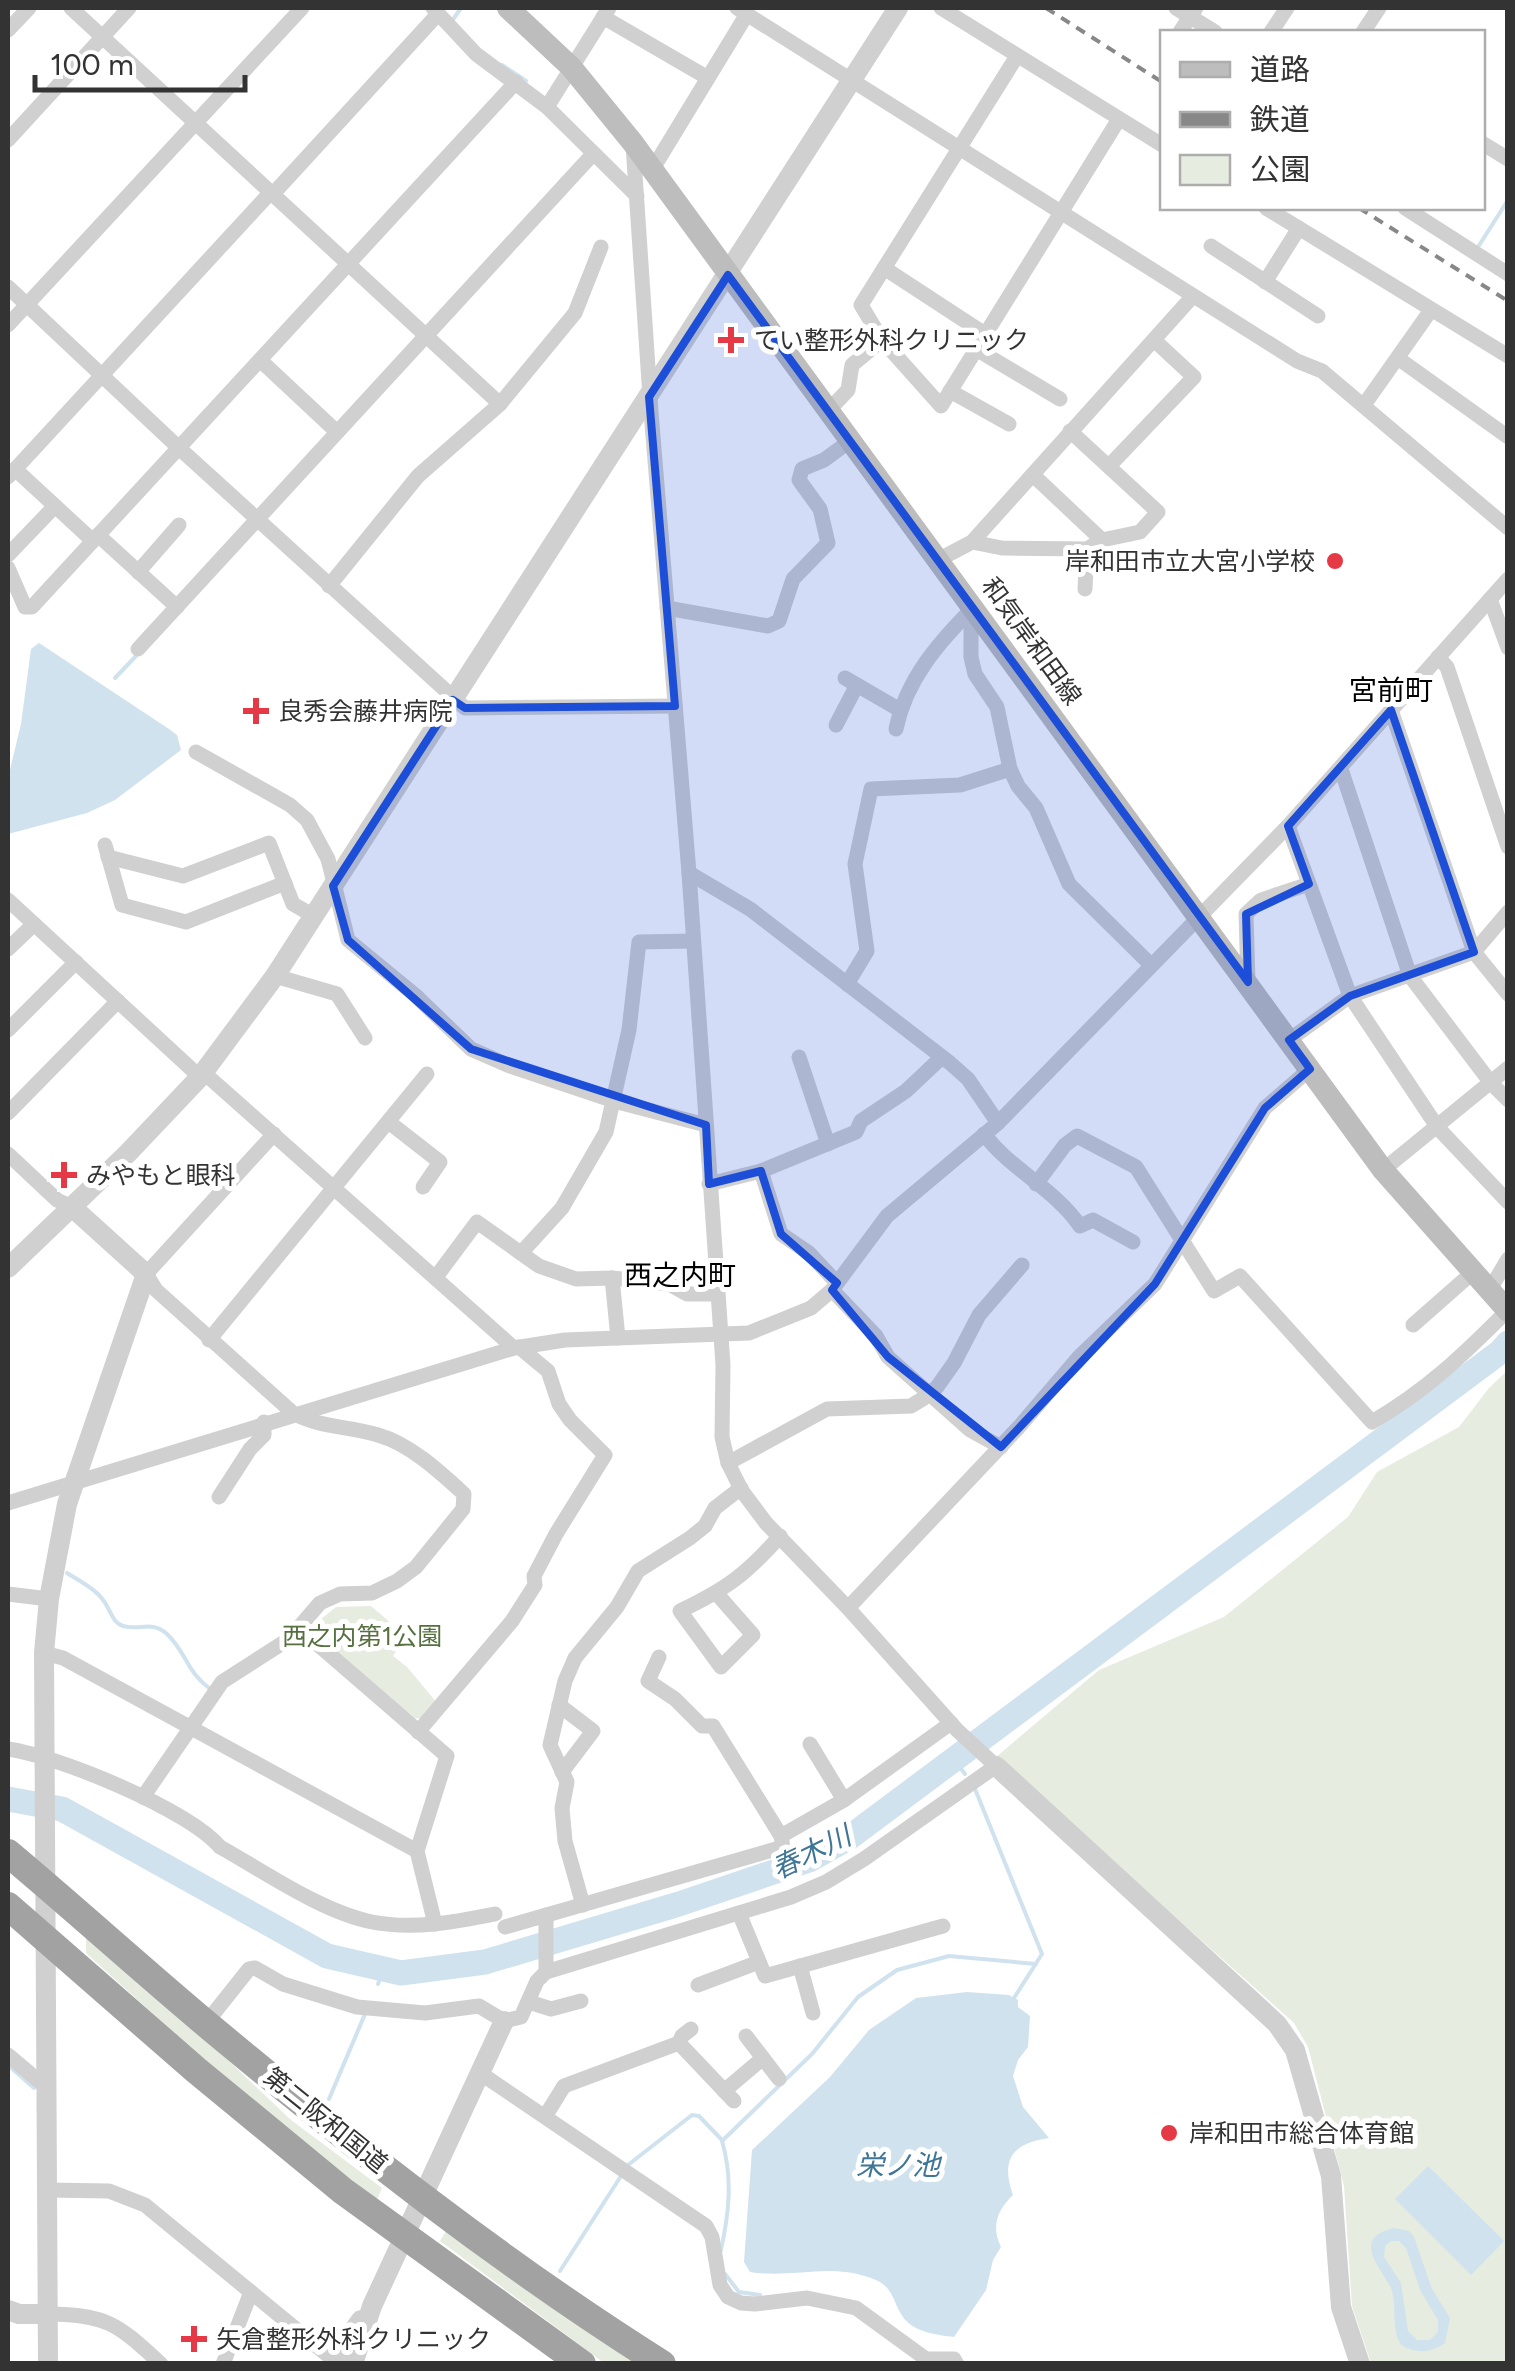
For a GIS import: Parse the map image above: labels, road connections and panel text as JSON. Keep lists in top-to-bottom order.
{
  "streets": {
    "highway": ["第二阪和国道"],
    "main road": ["和気岸和田線"]
  },
  "districts": ["宮前町", "西之内町"],
  "water": ["春木川", "栄ノ池"],
  "parks": ["西之内第1公園"],
  "places": {
    "health": [
      "てい整形外科クリニック",
      "良秀会藤井病院",
      "みやもと眼科",
      "矢倉整形外科クリニック"
    ],
    "other": ["岸和田市立大宮小学校", "岸和田市総合体育館"]
  },
  "legend": ["道路", "鉄道", "公園"],
  "scale_bar": "100 m"
}
